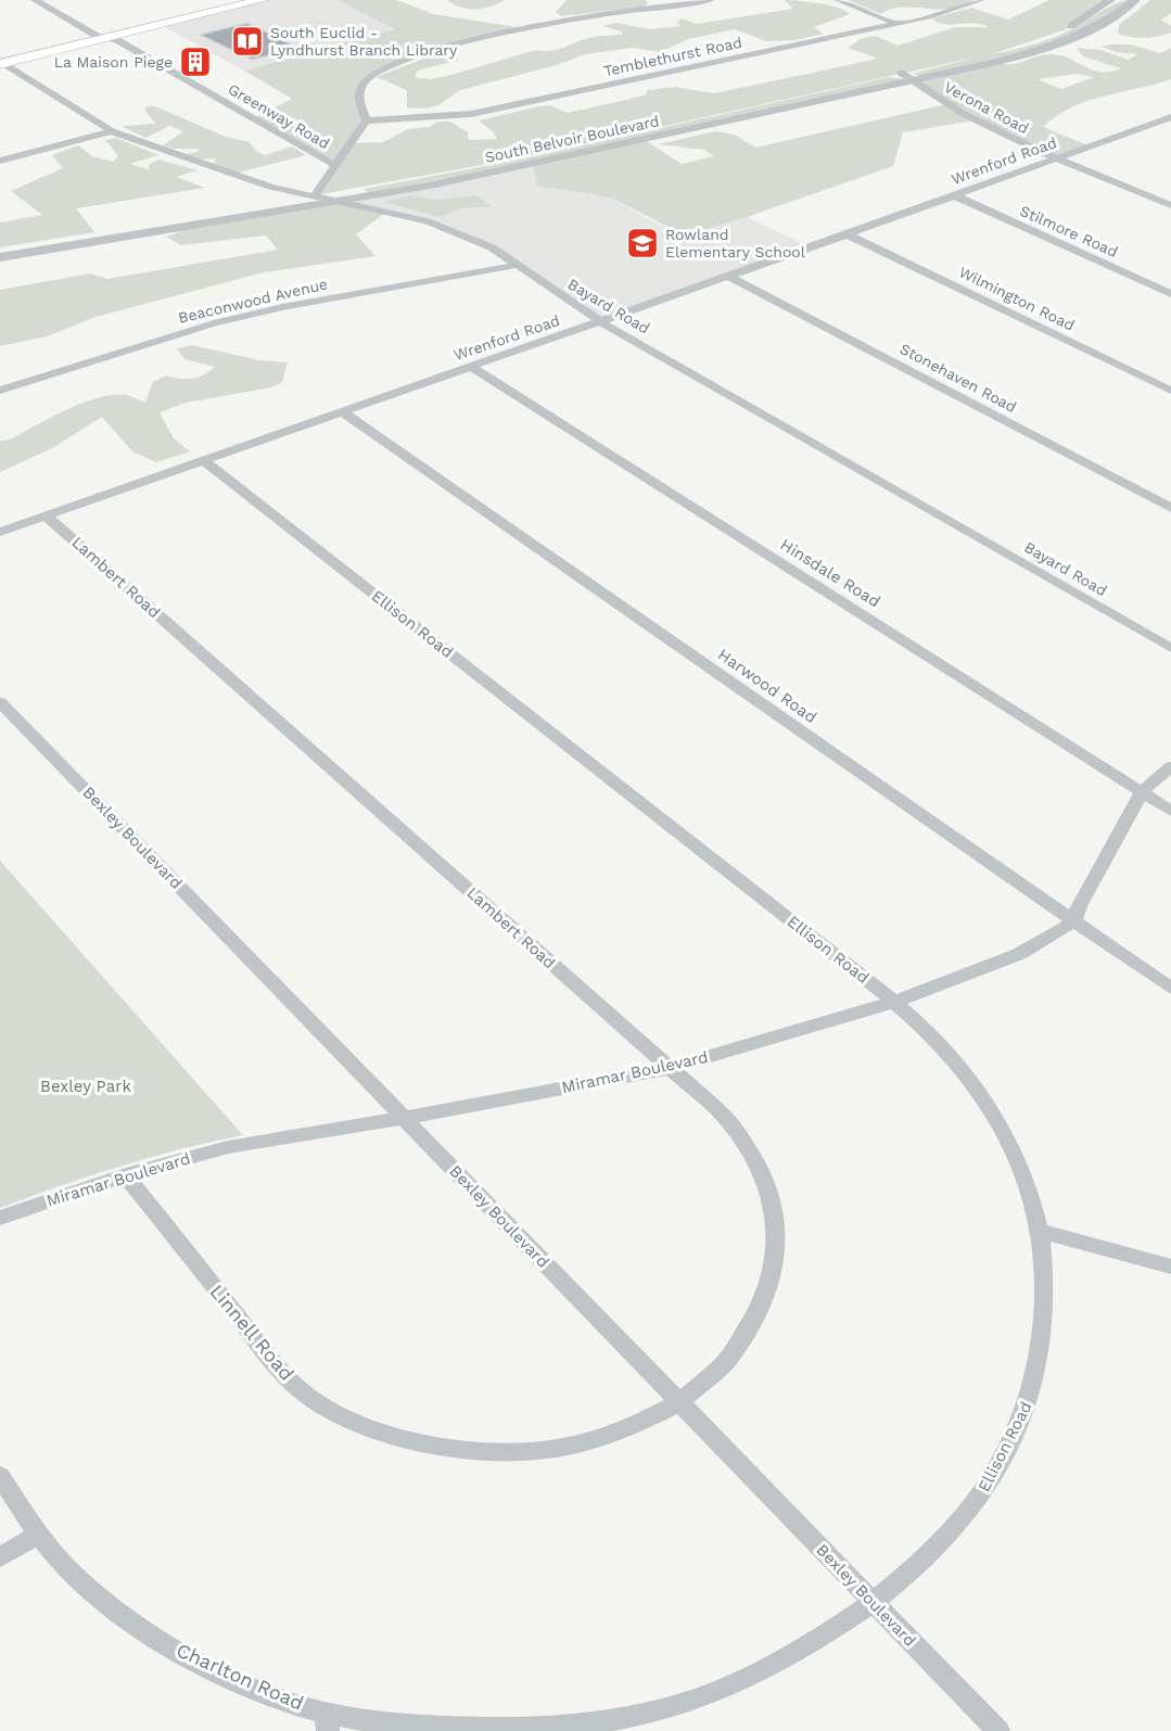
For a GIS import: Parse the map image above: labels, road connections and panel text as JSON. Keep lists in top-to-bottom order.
{
  "streets": {
    "street": [
      "Temblethurst Road",
      "Verona Road",
      "Greenway Road",
      "South Belvoir Boulevard",
      "Wrenford Road",
      "Stilmore Road",
      "Wilmington Road",
      "Beaconwood Avenue",
      "Bayard Road",
      "Stonehaven Road",
      "Hinsdale Road",
      "Lambert Road",
      "Ellison Road",
      "Harwood Road",
      "Bexley Boulevard",
      "Miramar Boulevard",
      "Linnell Road",
      "Charlton Road"
    ]
  },
  "crossings": [
    ["Verona Road", "South Belvoir Boulevard"],
    ["Verona Road", "Wrenford Road"],
    ["South Belvoir Boulevard", "Bayard Road"],
    ["Wrenford Road", "Stilmore Road"],
    ["Wrenford Road", "Wilmington Road"],
    ["Wrenford Road", "Bayard Road"],
    ["Wrenford Road", "Stonehaven Road"],
    ["Wrenford Road", "Hinsdale Road"],
    ["Wrenford Road", "Lambert Road"],
    ["Wrenford Road", "Ellison Road"],
    ["Wrenford Road", "Harwood Road"],
    ["Beaconwood Avenue", "Bayard Road"],
    ["Lambert Road", "Bexley Boulevard"],
    ["Lambert Road", "Miramar Boulevard"],
    ["Lambert Road", "Linnell Road"],
    ["Ellison Road", "Bexley Boulevard"],
    ["Ellison Road", "Miramar Boulevard"],
    ["Ellison Road", "Charlton Road"],
    ["Harwood Road", "Miramar Boulevard"],
    ["Bexley Boulevard", "Miramar Boulevard"],
    ["Bexley Boulevard", "Linnell Road"],
    ["Bexley Boulevard", "Charlton Road"],
    ["Miramar Boulevard", "Linnell Road"]
  ],
  "parks": ["Bexley Park"],
  "places": {
    "library": ["South Euclid - Lyndhurst Branch Library"],
    "building": ["La Maison Piege"],
    "school or university": ["Rowland Elementary School"]
  }
}
